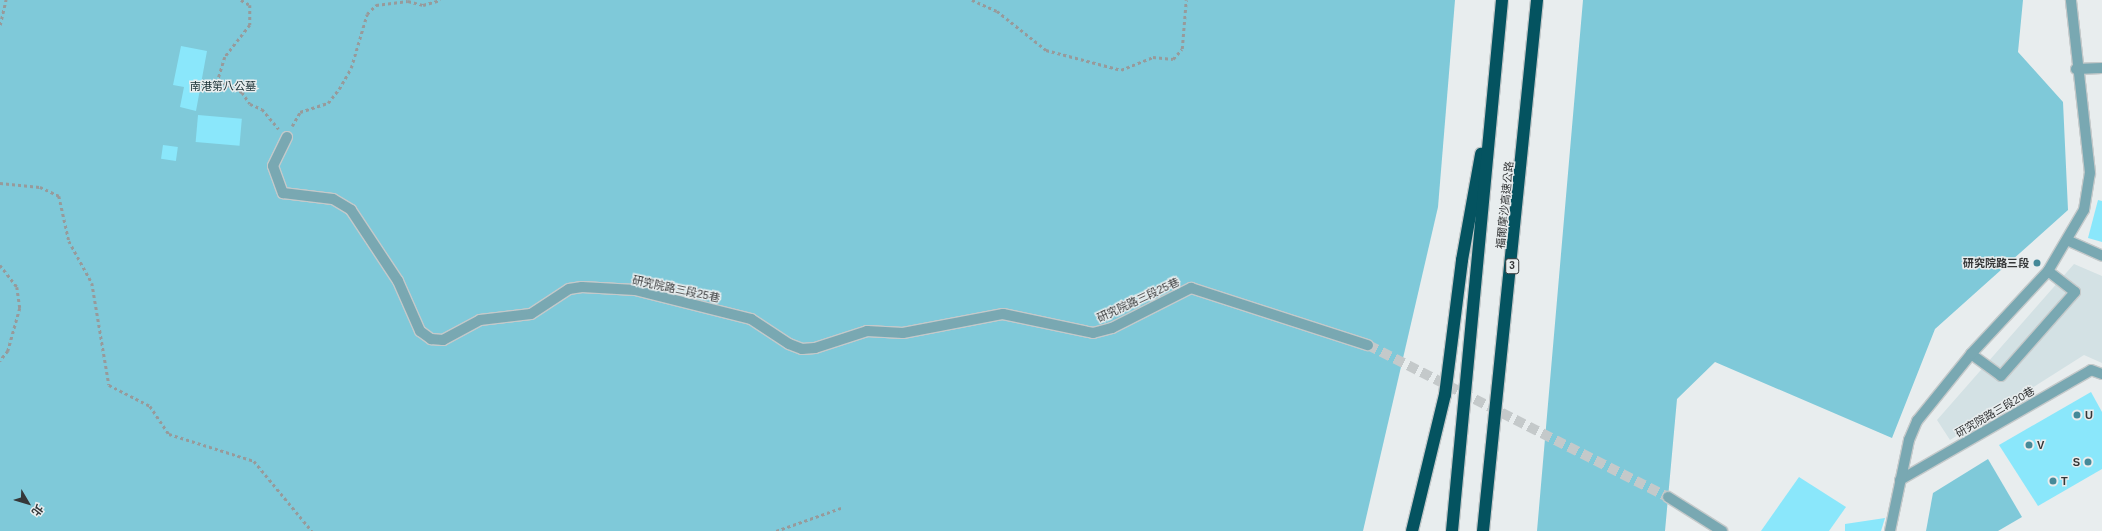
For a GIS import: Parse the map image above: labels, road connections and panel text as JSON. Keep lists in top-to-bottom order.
{
  "streets": {
    "highway": ["福爾摩沙高速公路", "3"],
    "street": ["研究院路三段25巷", "研究院路三段20巷"]
  },
  "parks": ["南港第八公墓"],
  "places": [
    "研究院路三段",
    "U",
    "V",
    "S",
    "T"
  ],
  "north": "bottom right"
}
